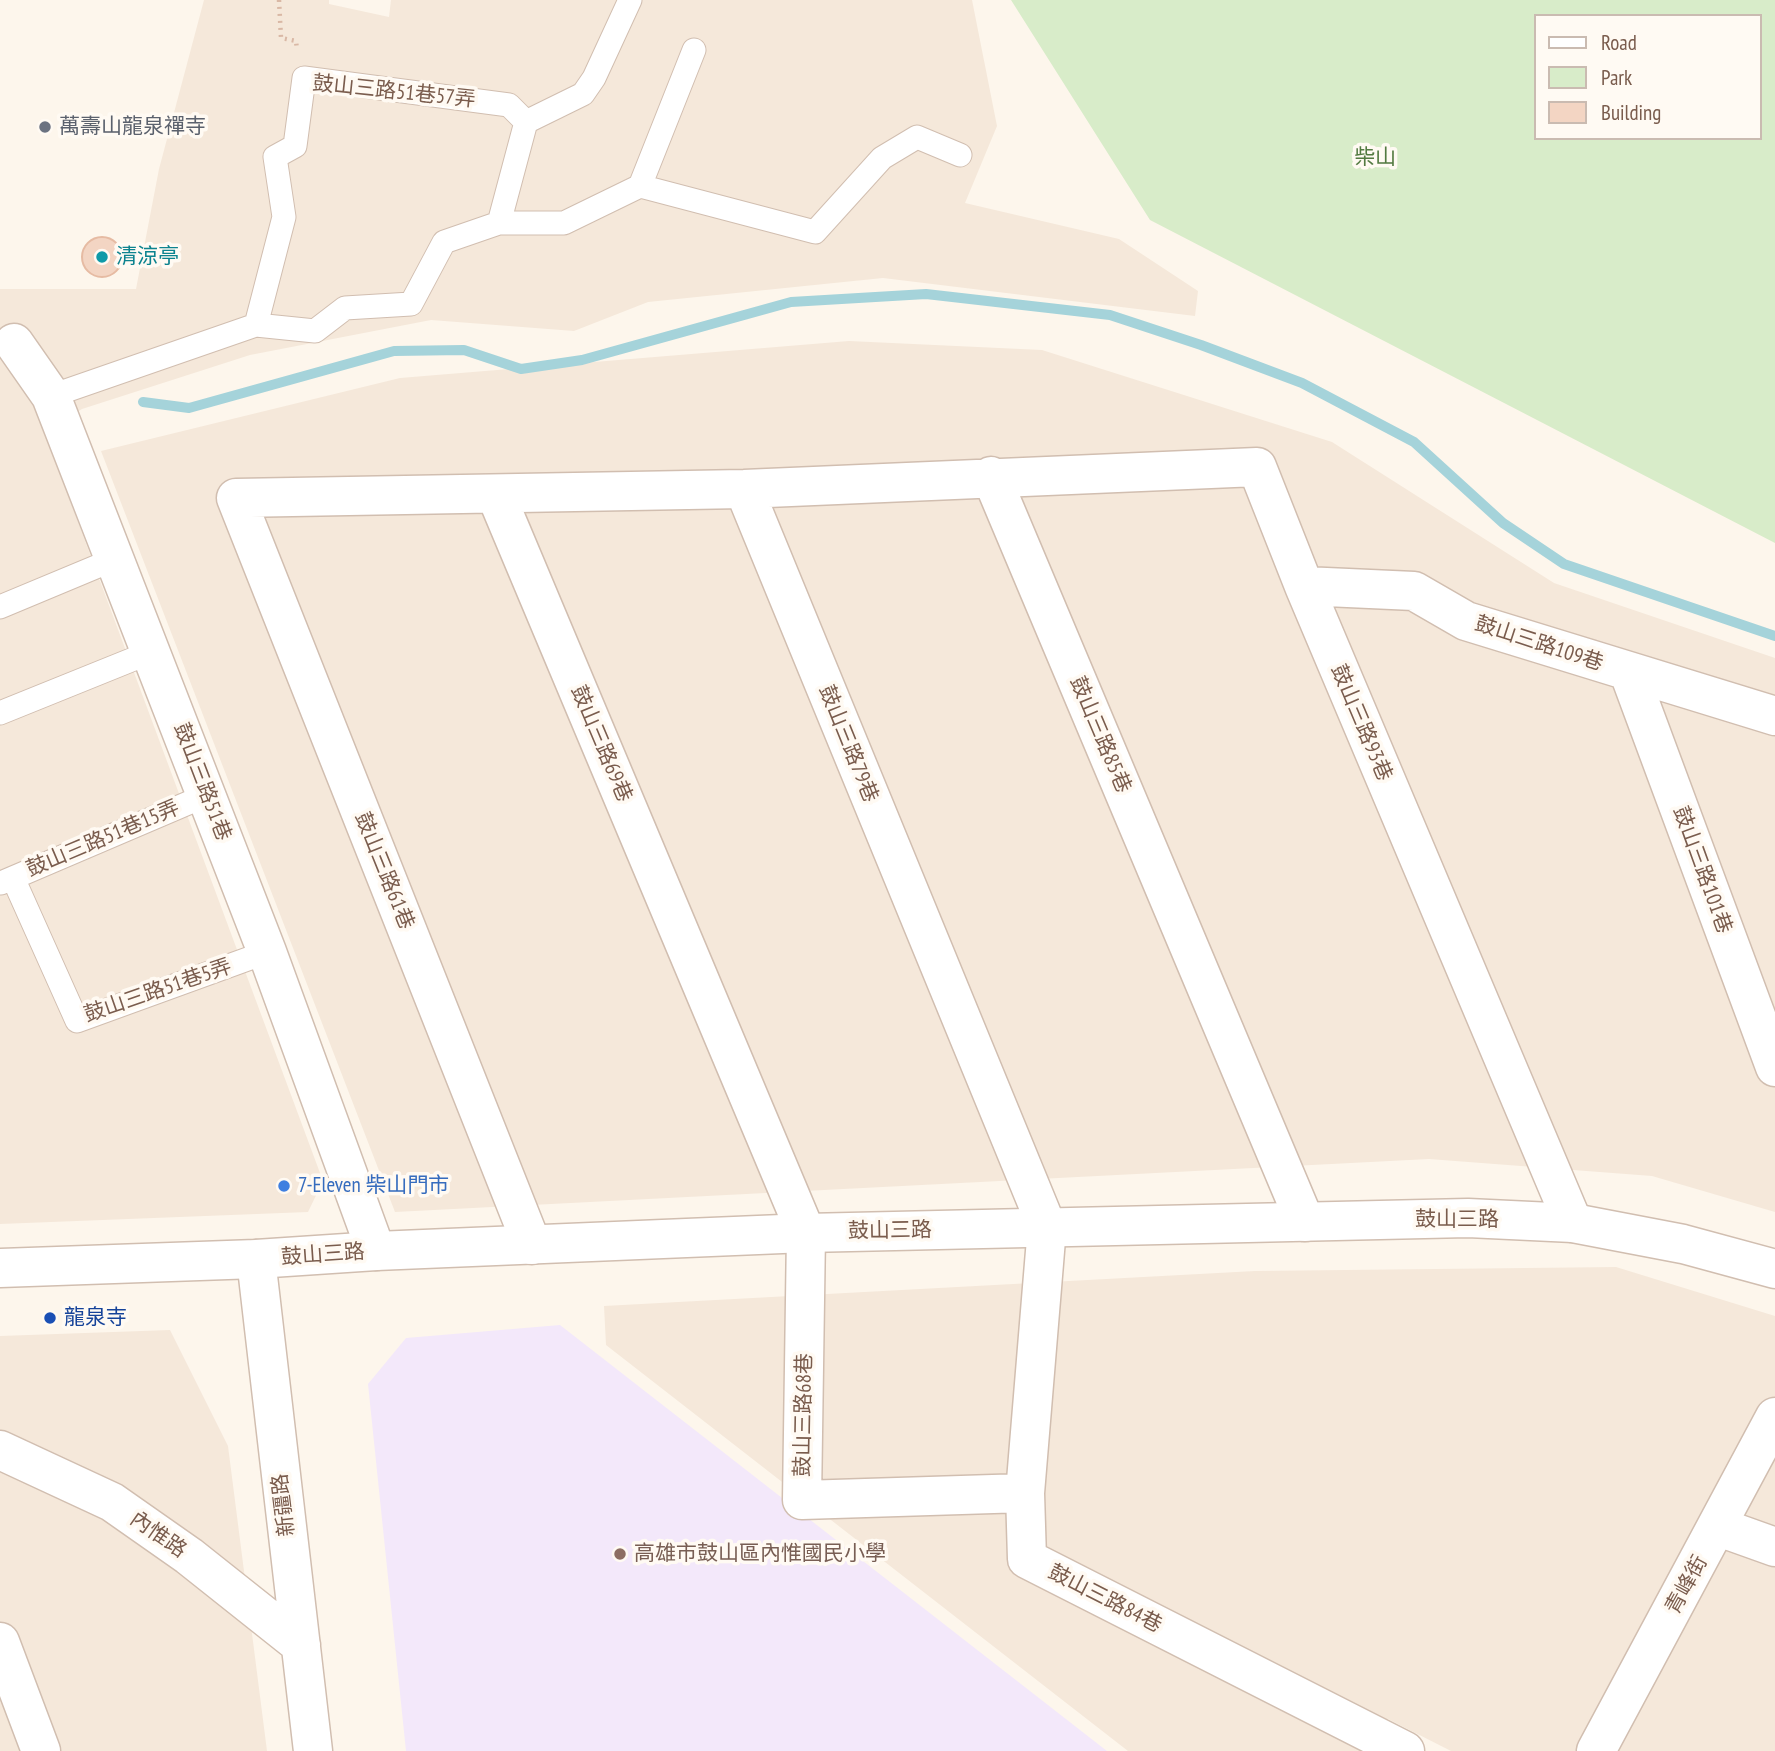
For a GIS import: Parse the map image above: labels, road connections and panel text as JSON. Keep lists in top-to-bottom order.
{
  "streets": {
    "street": [
      "鼓山三路109巷",
      "鼓山三路93巷",
      "鼓山三路85巷",
      "鼓山三路69巷",
      "鼓山三路79巷",
      "鼓山三路51巷",
      "鼓山三路101巷",
      "鼓山三路61巷",
      "鼓山三路",
      "鼓山三路68巷",
      "新疆路",
      "內惟路",
      "青峰街",
      "鼓山三路84巷"
    ],
    "lane": ["鼓山三路51巷57弄", "鼓山三路51巷15弄", "鼓山三路51巷5弄"]
  },
  "crossings": [
    ["鼓山三路109巷", "鼓山三路93巷"],
    ["鼓山三路109巷", "鼓山三路101巷"],
    ["鼓山三路93巷", "鼓山三路85巷"],
    ["鼓山三路93巷", "鼓山三路"],
    ["鼓山三路85巷", "鼓山三路"],
    ["鼓山三路69巷", "鼓山三路61巷"],
    ["鼓山三路69巷", "鼓山三路"],
    ["鼓山三路69巷", "鼓山三路68巷"],
    ["鼓山三路79巷", "鼓山三路"],
    ["鼓山三路79巷", "鼓山三路84巷"],
    ["鼓山三路51巷", "鼓山三路51巷15弄"],
    ["鼓山三路51巷", "鼓山三路51巷5弄"],
    ["鼓山三路51巷", "鼓山三路"],
    ["鼓山三路51巷15弄", "鼓山三路51巷5弄"],
    ["鼓山三路61巷", "鼓山三路"],
    ["鼓山三路", "鼓山三路68巷"],
    ["鼓山三路", "新疆路"],
    ["鼓山三路", "鼓山三路84巷"],
    ["鼓山三路68巷", "鼓山三路84巷"],
    ["新疆路", "內惟路"]
  ],
  "parks": ["柴山"],
  "places": [
    "萬壽山龍泉禪寺",
    "清涼亭",
    "7-Eleven 柴山門市",
    "龍泉寺",
    "高雄市鼓山區內惟國民小學"
  ],
  "legend": ["Road", "Park", "Building"]
}
